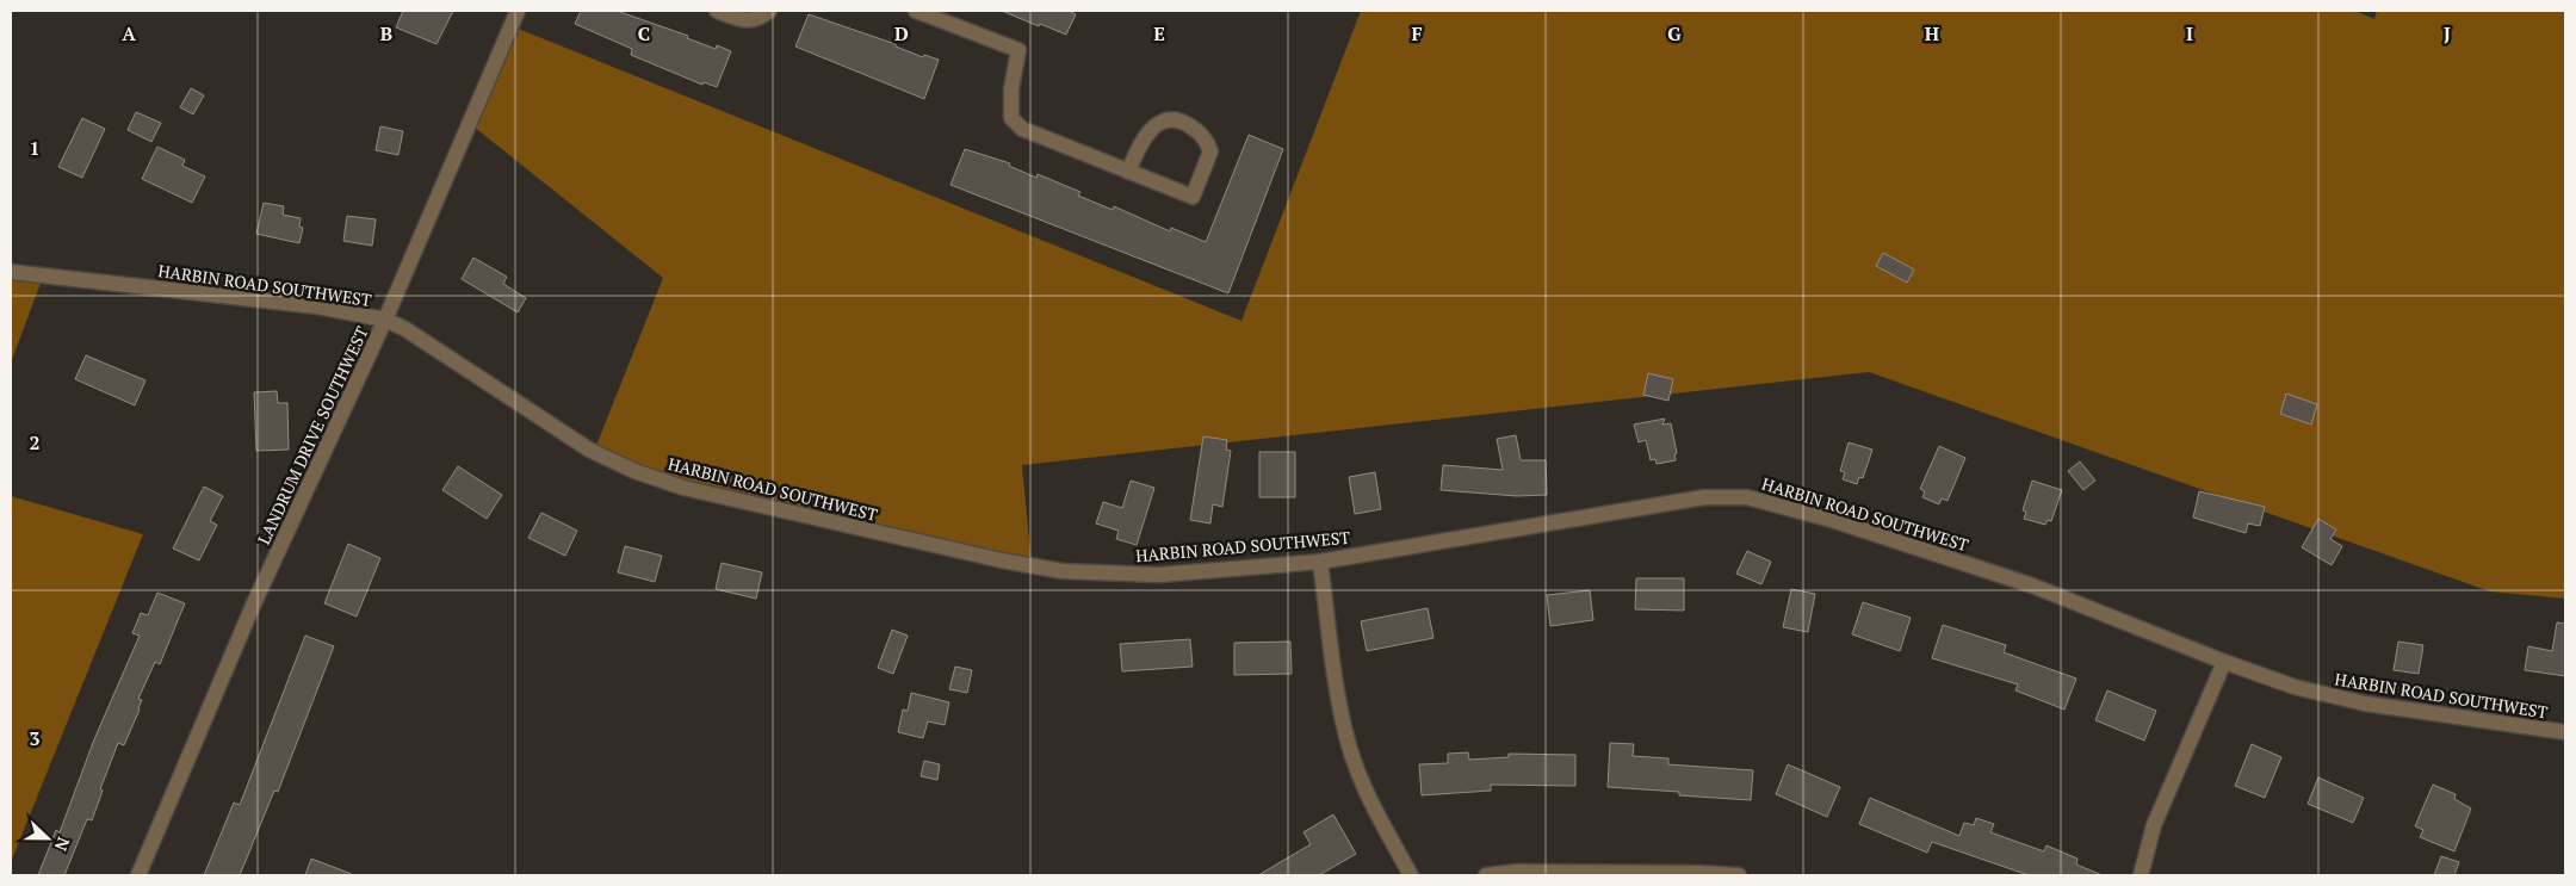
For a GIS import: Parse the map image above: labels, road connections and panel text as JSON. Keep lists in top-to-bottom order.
{
  "streets": {
    "street": ["HARBIN ROAD SOUTHWEST", "LANDRUM DRIVE SOUTHWEST"]
  },
  "crossings": [
    ["HARBIN ROAD SOUTHWEST", "LANDRUM DRIVE SOUTHWEST"]
  ],
  "north": "right",
  "grid": {
    "columns": [
      "A",
      "B",
      "C",
      "D",
      "E",
      "F",
      "G",
      "H",
      "I",
      "J"
    ],
    "rows": ["1", "2", "3"]
  }
}
